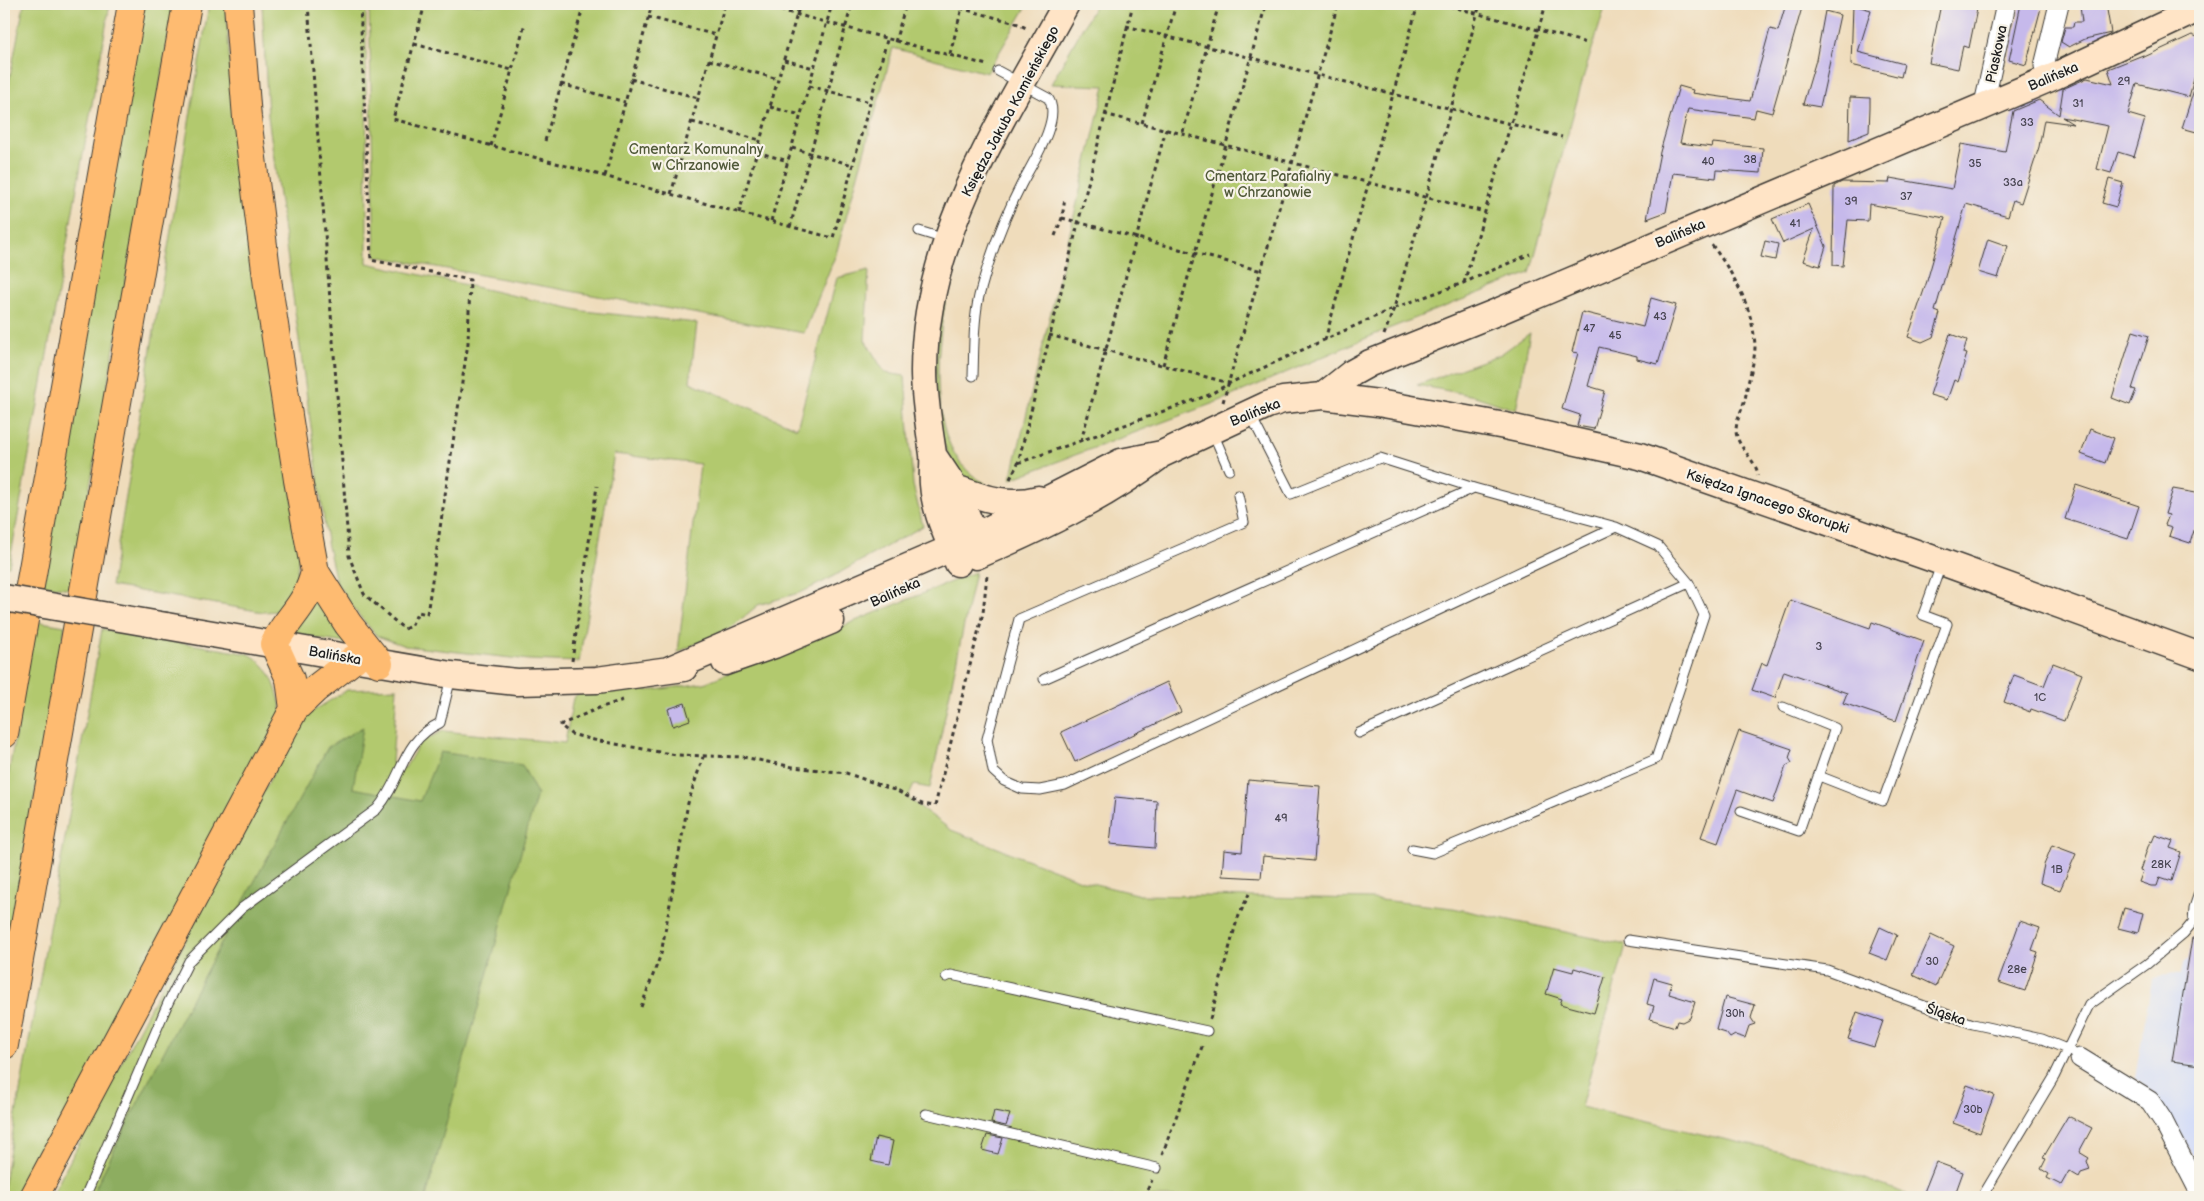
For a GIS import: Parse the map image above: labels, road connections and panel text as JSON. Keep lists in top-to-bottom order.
{
  "streets": {
    "main road": ["Balińska", "Księdza Jakuba Kamieńskiego", "Księdza Ignacego Skorupki"],
    "street": ["Piaskowa", "Śląska"]
  },
  "crossings": [
    ["Piaskowa", "Balińska"],
    ["Balińska", "Księdza Jakuba Kamieńskiego"],
    ["Balińska", "Księdza Ignacego Skorupki"]
  ],
  "parks": ["Cmentarz Komunalny w Chrzanowie", "Cmentarz Parafialny w Chrzanowie"],
  "house_numbers": [
    "29",
    "31",
    "33",
    "38",
    "40",
    "35",
    "33a",
    "37",
    "39",
    "41",
    "43",
    "47",
    "45",
    "3",
    "1C",
    "49",
    "28K",
    "1B",
    "30",
    "28e",
    "30h",
    "30b"
  ]
}
